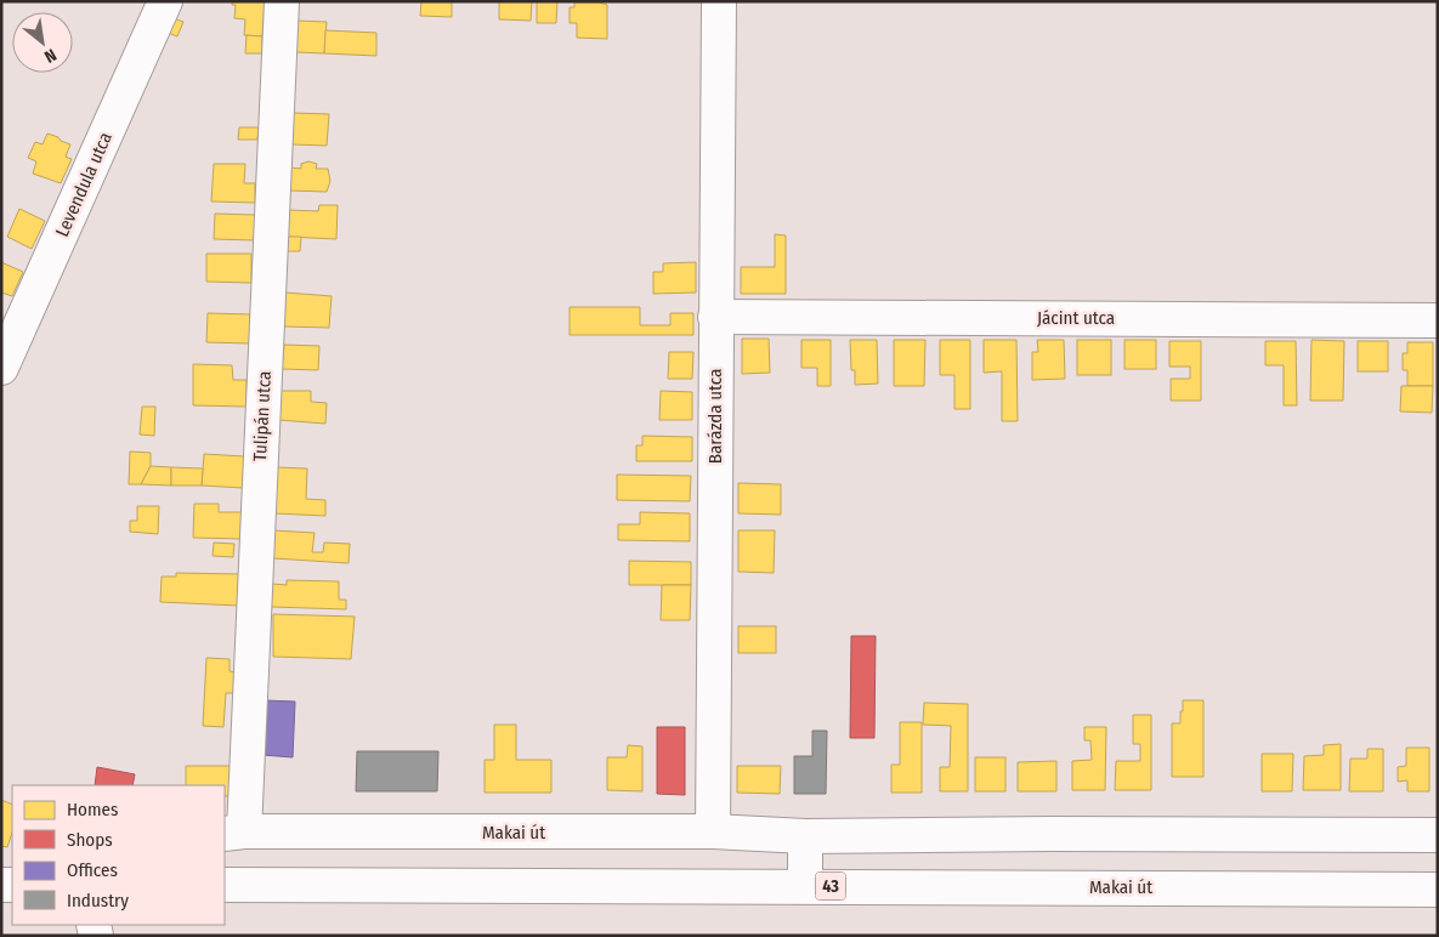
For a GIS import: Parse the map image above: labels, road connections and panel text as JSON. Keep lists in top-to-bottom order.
{
  "streets": {
    "street": [
      "Levendula utca",
      "Jácint utca",
      "Tulipán utca",
      "Barázda utca",
      "Makai út",
      "43"
    ]
  },
  "crossings": [
    ["Jácint utca", "Barázda utca"],
    ["Tulipán utca", "Makai út"],
    ["Barázda utca", "Makai út"]
  ],
  "legend": [
    "Homes",
    "Shops",
    "Offices",
    "Industry"
  ],
  "north": "bottom right"
}
